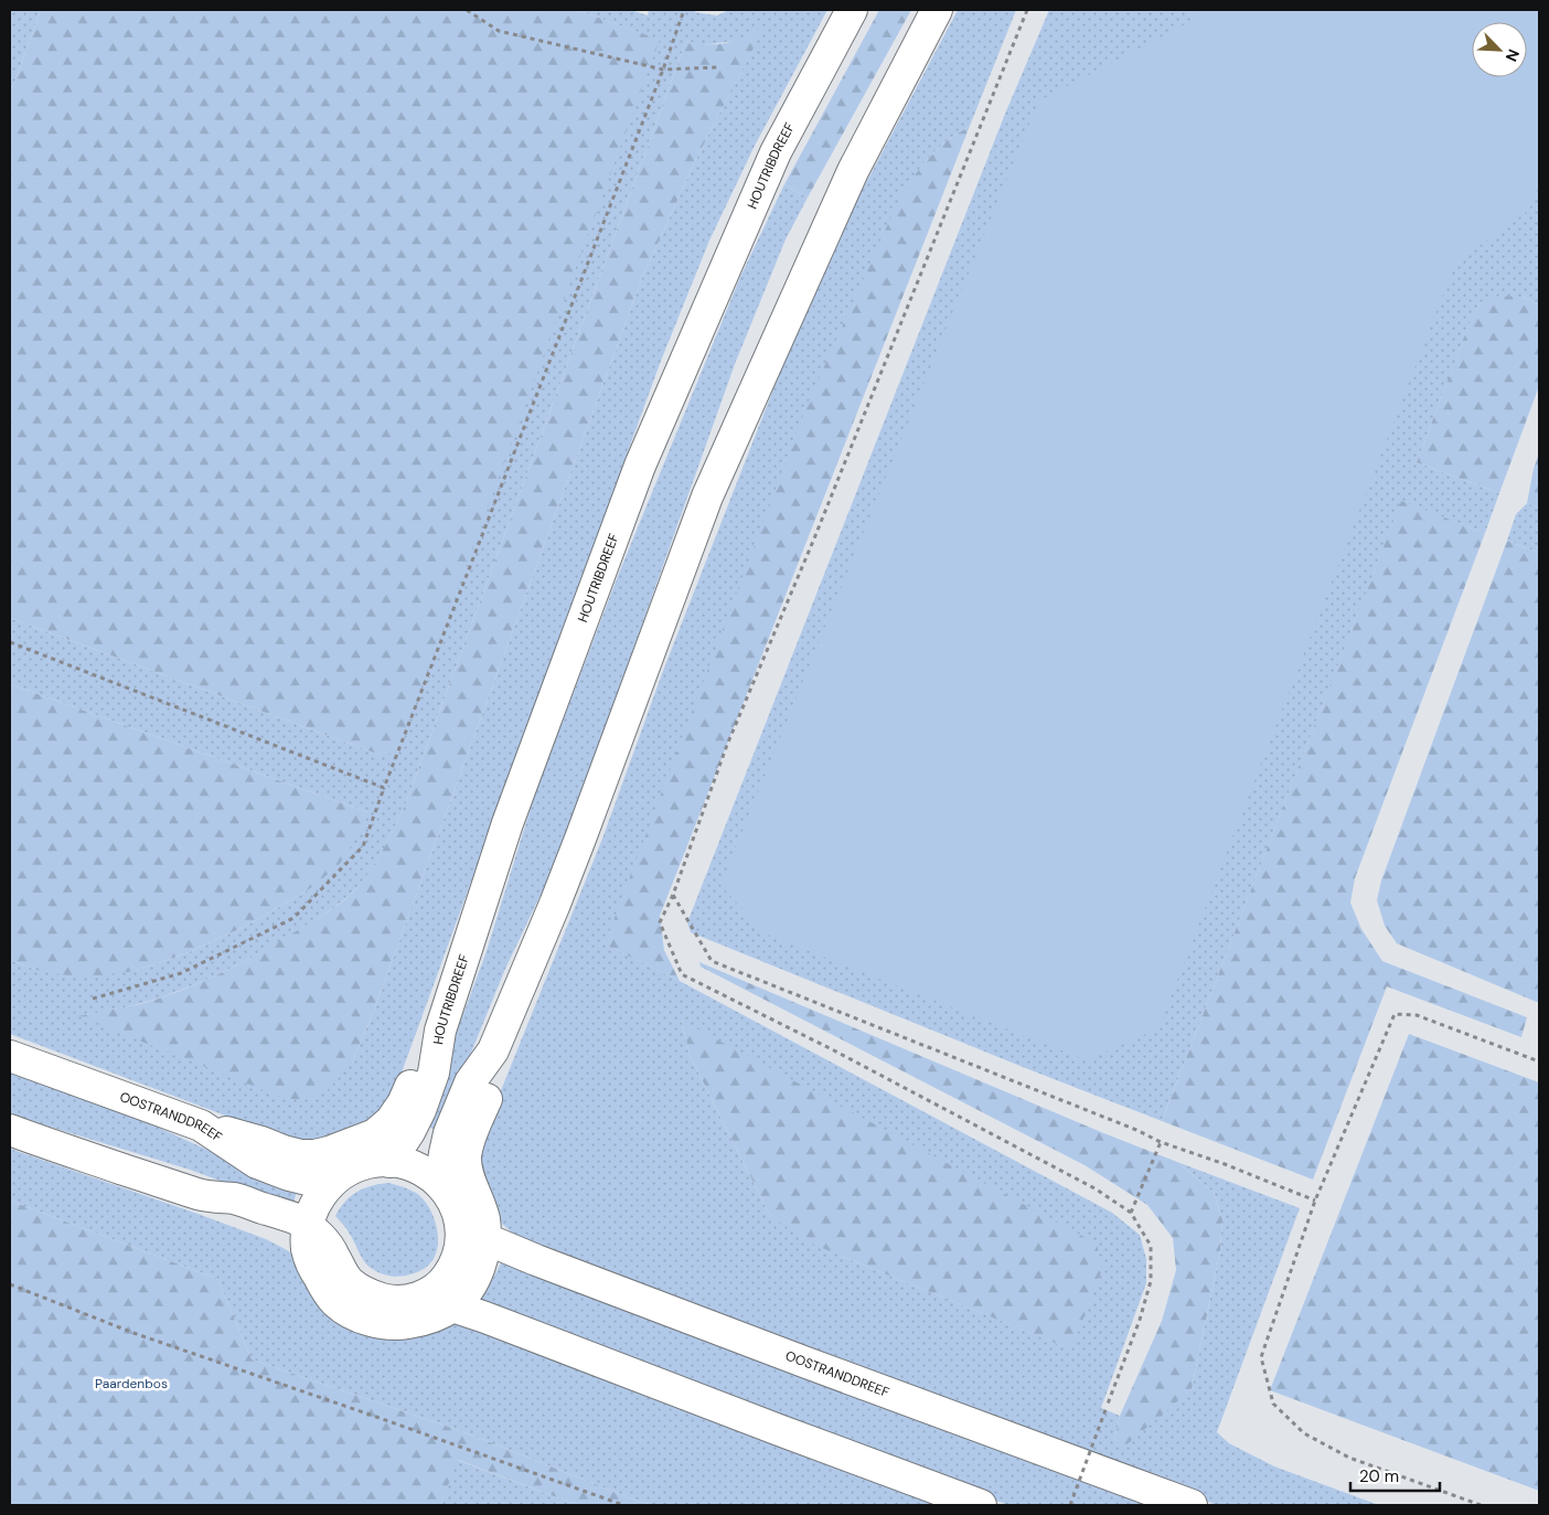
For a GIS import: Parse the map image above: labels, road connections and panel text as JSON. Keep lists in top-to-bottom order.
{
  "streets": {
    "main road": ["HOUTRIBDREEF", "OOSTRANDDREEF"]
  },
  "crossings": [
    ["HOUTRIBDREEF", "OOSTRANDDREEF"]
  ],
  "parks": ["Paardenbos"],
  "scale_bar": "20 m",
  "north": "bottom right"
}
